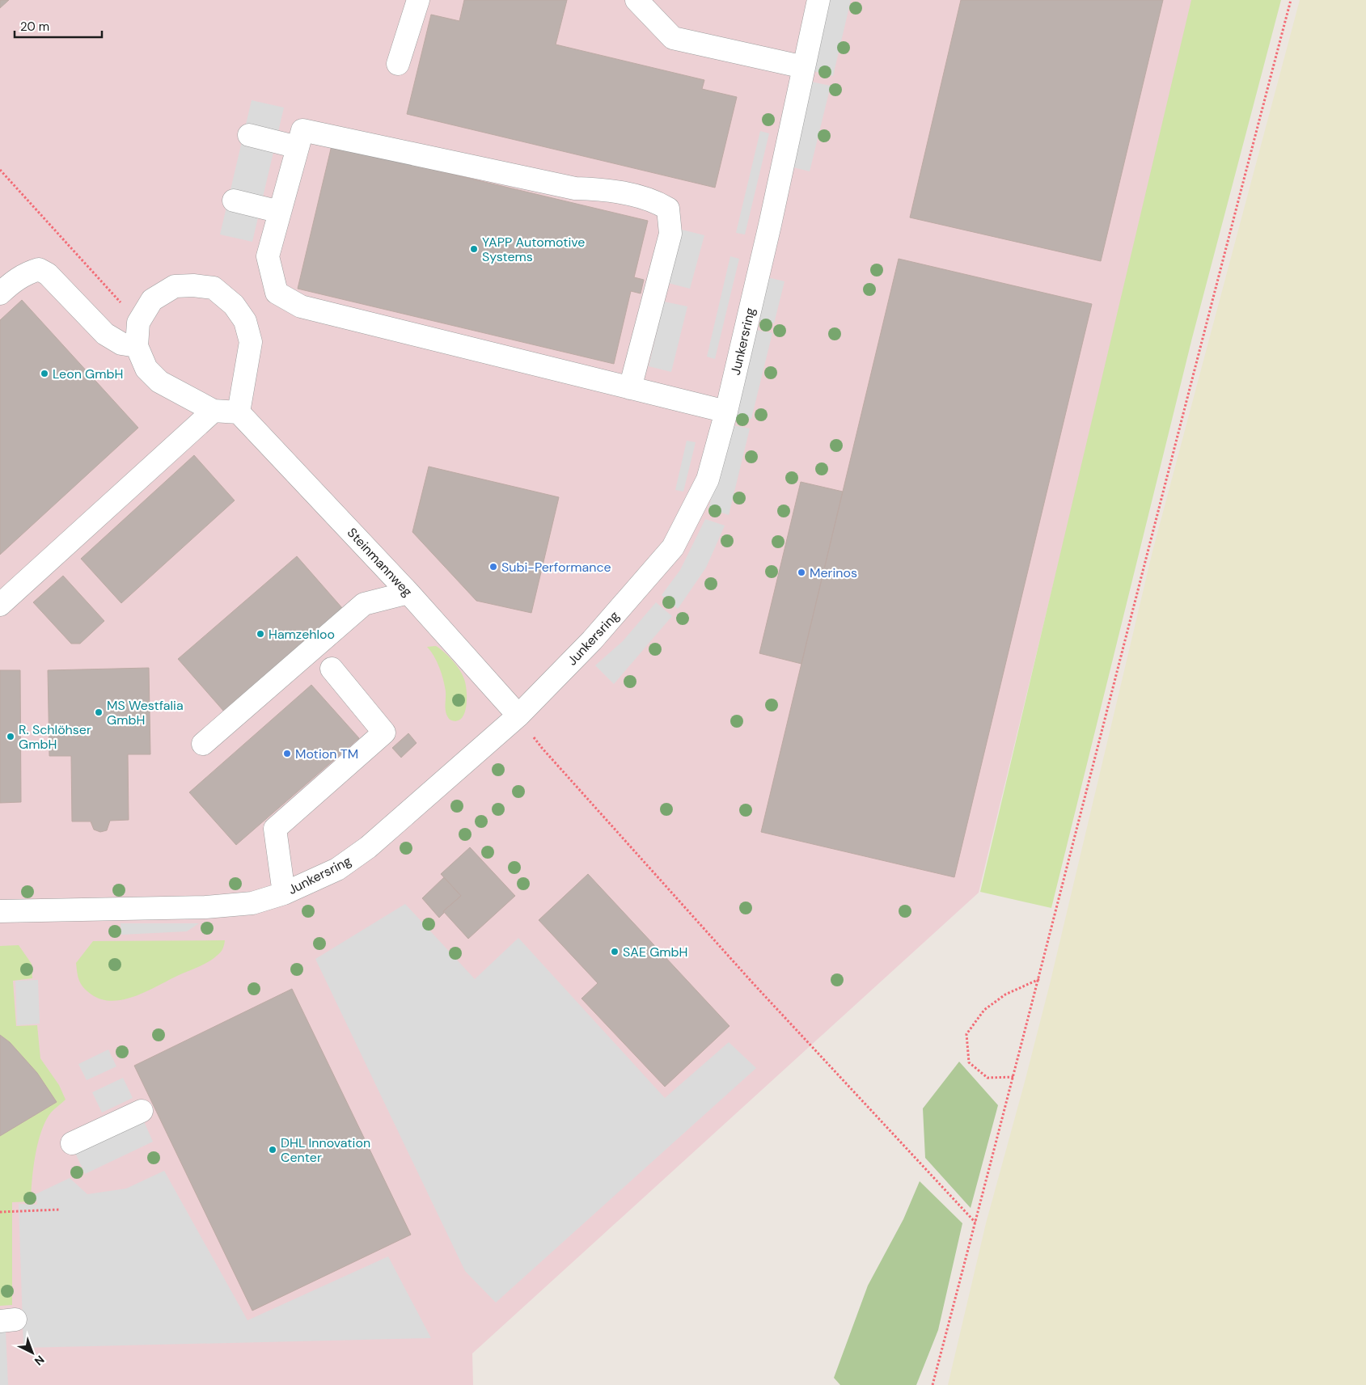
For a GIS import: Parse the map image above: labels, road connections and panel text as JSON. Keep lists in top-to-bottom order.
{
  "streets": {
    "street": ["Junkersring", "Steinmannweg"]
  },
  "crossings": [
    ["Junkersring", "Steinmannweg"]
  ],
  "places": [
    "YAPP Automotive Systems",
    "Leon GmbH",
    "Subi-Performance",
    "Merinos",
    "Hamzehloo",
    "MS Westfalia GmbH",
    "R. Schlöhser GmbH",
    "Motion TM",
    "SAE GmbH",
    "DHL Innovation Center"
  ],
  "scale_bar": "20 m",
  "north": "bottom right"
}
